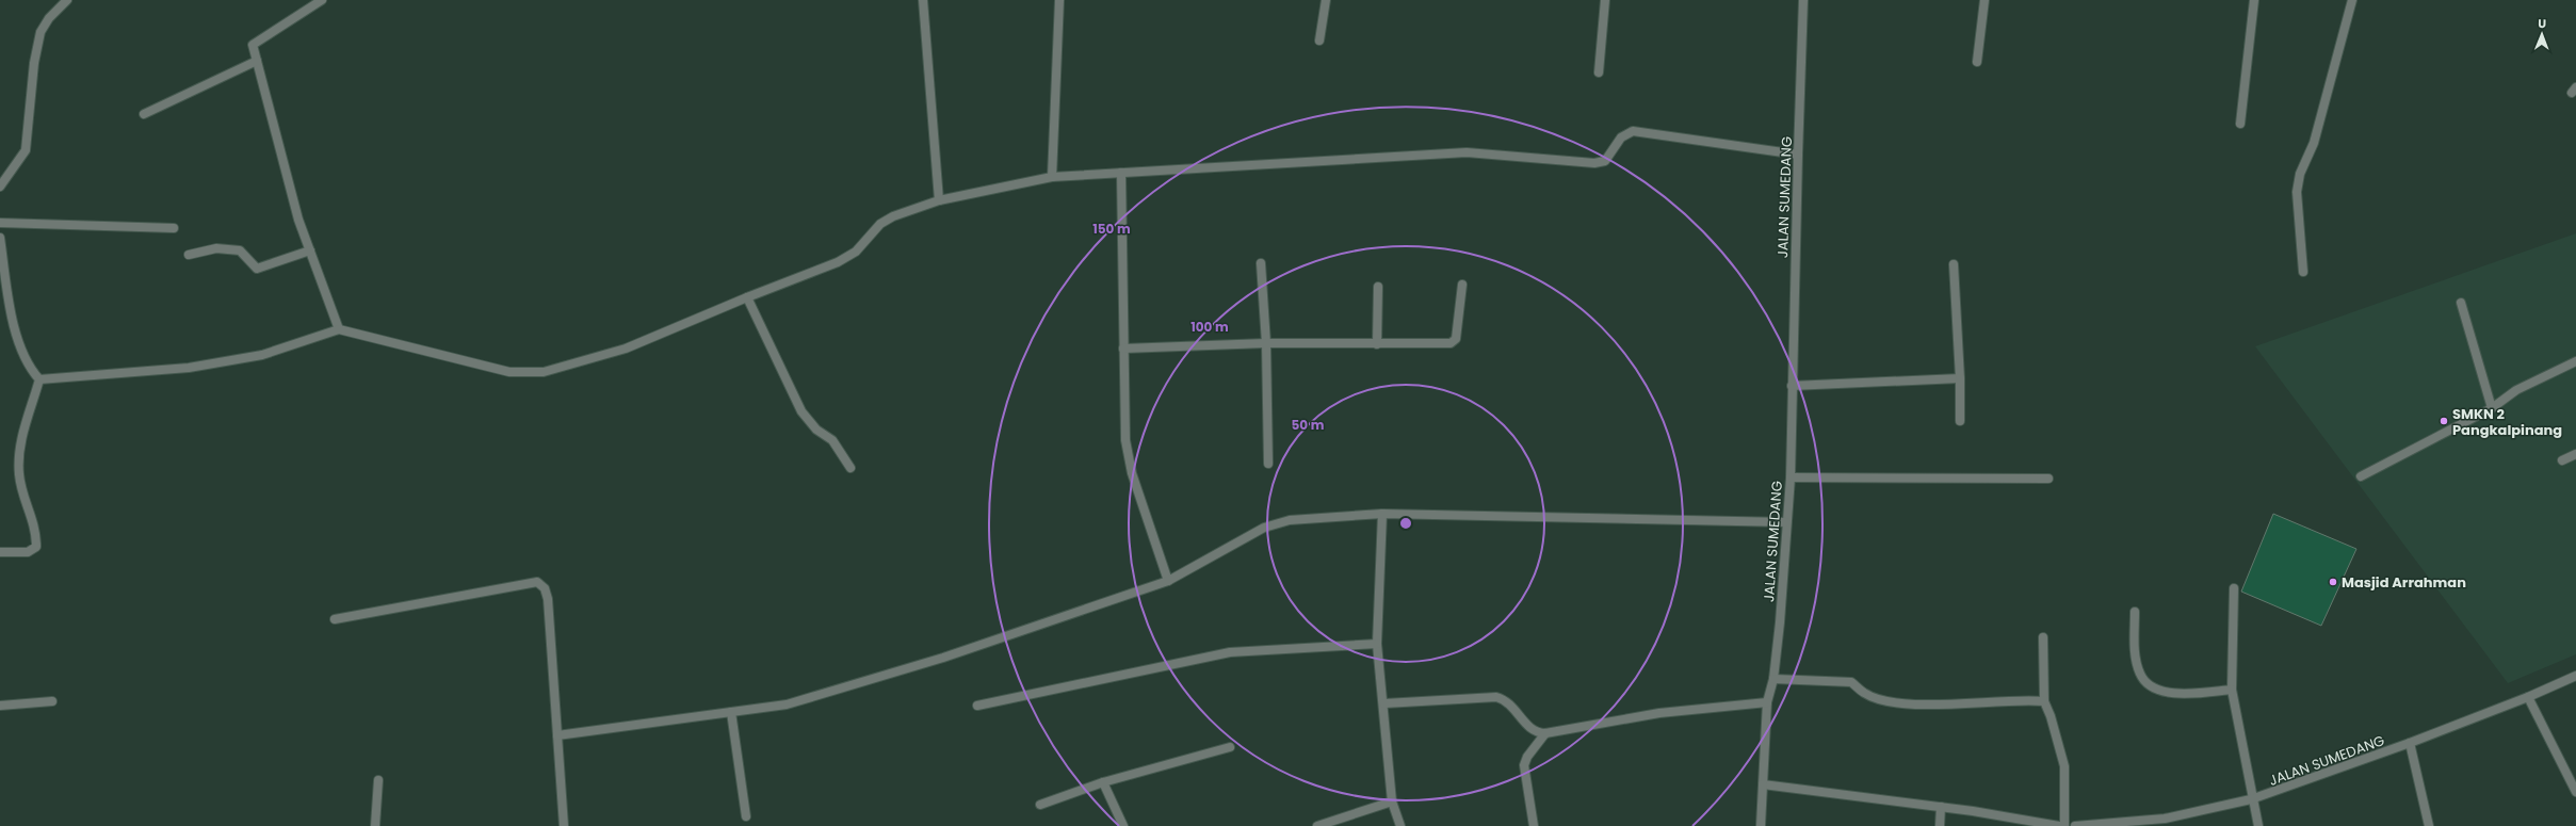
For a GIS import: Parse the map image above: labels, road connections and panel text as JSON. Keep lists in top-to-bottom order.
{
  "streets": {
    "street": ["JALAN SUMEDANG"]
  },
  "places": ["SMKN 2 Pangkalpinang", "Masjid Arrahman"],
  "north": "top",
  "rings": ["150 m", "100 m", "50 m"]
}
